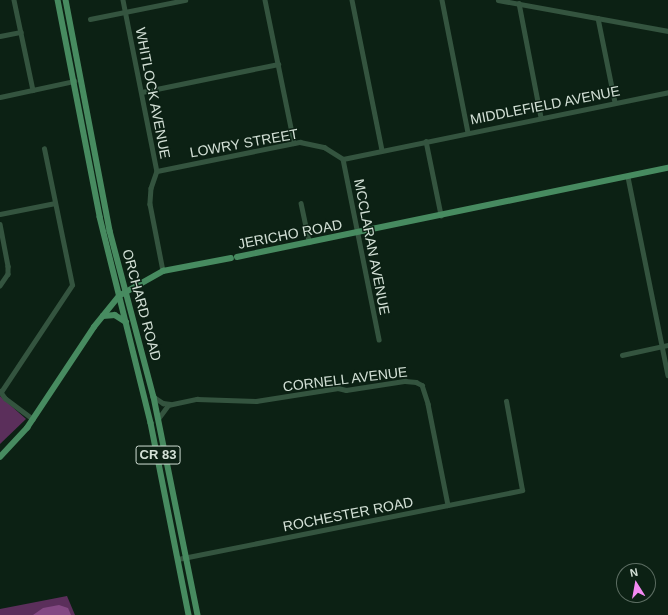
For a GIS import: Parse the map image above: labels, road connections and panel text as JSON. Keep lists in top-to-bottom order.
{
  "streets": {
    "main road": ["JERICHO ROAD", "ORCHARD ROAD", "CR 83"],
    "street": [
      "WHITLOCK AVENUE",
      "MIDDLEFIELD AVENUE",
      "LOWRY STREET",
      "MCCLARAN AVENUE",
      "CORNELL AVENUE",
      "ROCHESTER ROAD"
    ]
  },
  "crossings": [
    ["WHITLOCK AVENUE", "LOWRY STREET"],
    ["WHITLOCK AVENUE", "JERICHO ROAD"],
    ["LOWRY STREET", "MCCLARAN AVENUE"],
    ["JERICHO ROAD", "MCCLARAN AVENUE"],
    ["JERICHO ROAD", "ORCHARD ROAD"],
    ["ORCHARD ROAD", "ROCHESTER ROAD"],
    ["CORNELL AVENUE", "ROCHESTER ROAD"]
  ],
  "north": "top"
}
